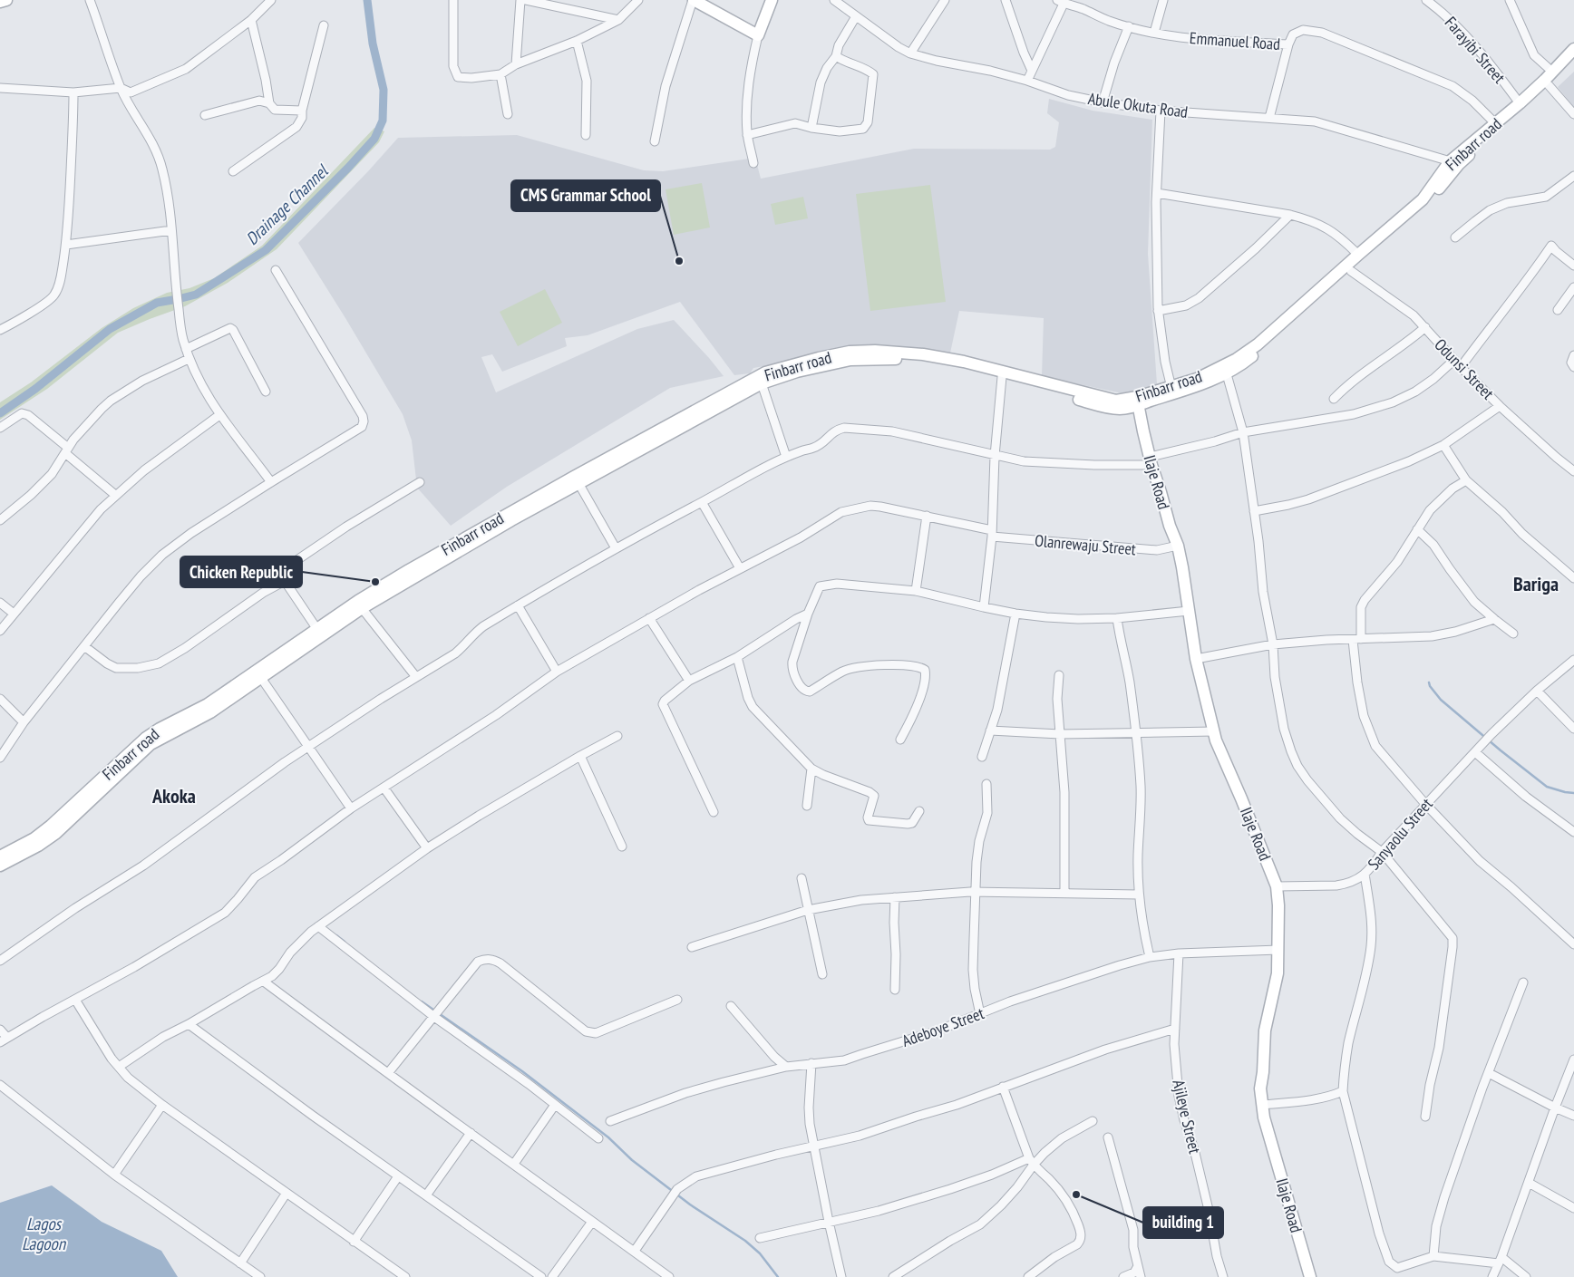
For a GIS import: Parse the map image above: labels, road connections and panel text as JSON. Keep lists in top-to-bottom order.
{
  "streets": {
    "main road": ["Finbarr road", "Ilaje Road"],
    "street": [
      "Emmanuel Road",
      "Farayibi Street",
      "Abule Okuta Road",
      "Odunsi Street",
      "Olanrewaju Street",
      "Sanyaolu Street",
      "Adeboye Street",
      "Ajileye Street"
    ]
  },
  "crossings": [
    ["Emmanuel Road", "Finbarr road"],
    ["Farayibi Street", "Finbarr road"],
    ["Abule Okuta Road", "Finbarr road"],
    ["Finbarr road", "Odunsi Street"],
    ["Finbarr road", "Ilaje Road"],
    ["Ilaje Road", "Olanrewaju Street"],
    ["Ilaje Road", "Sanyaolu Street"],
    ["Ilaje Road", "Adeboye Street"],
    ["Adeboye Street", "Ajileye Street"]
  ],
  "districts": ["Bariga", "Akoka"],
  "water": ["Drainage Channel", "Lagos Lagoon"],
  "places": ["CMS Grammar School", "Chicken Republic", "building 1"]
}
